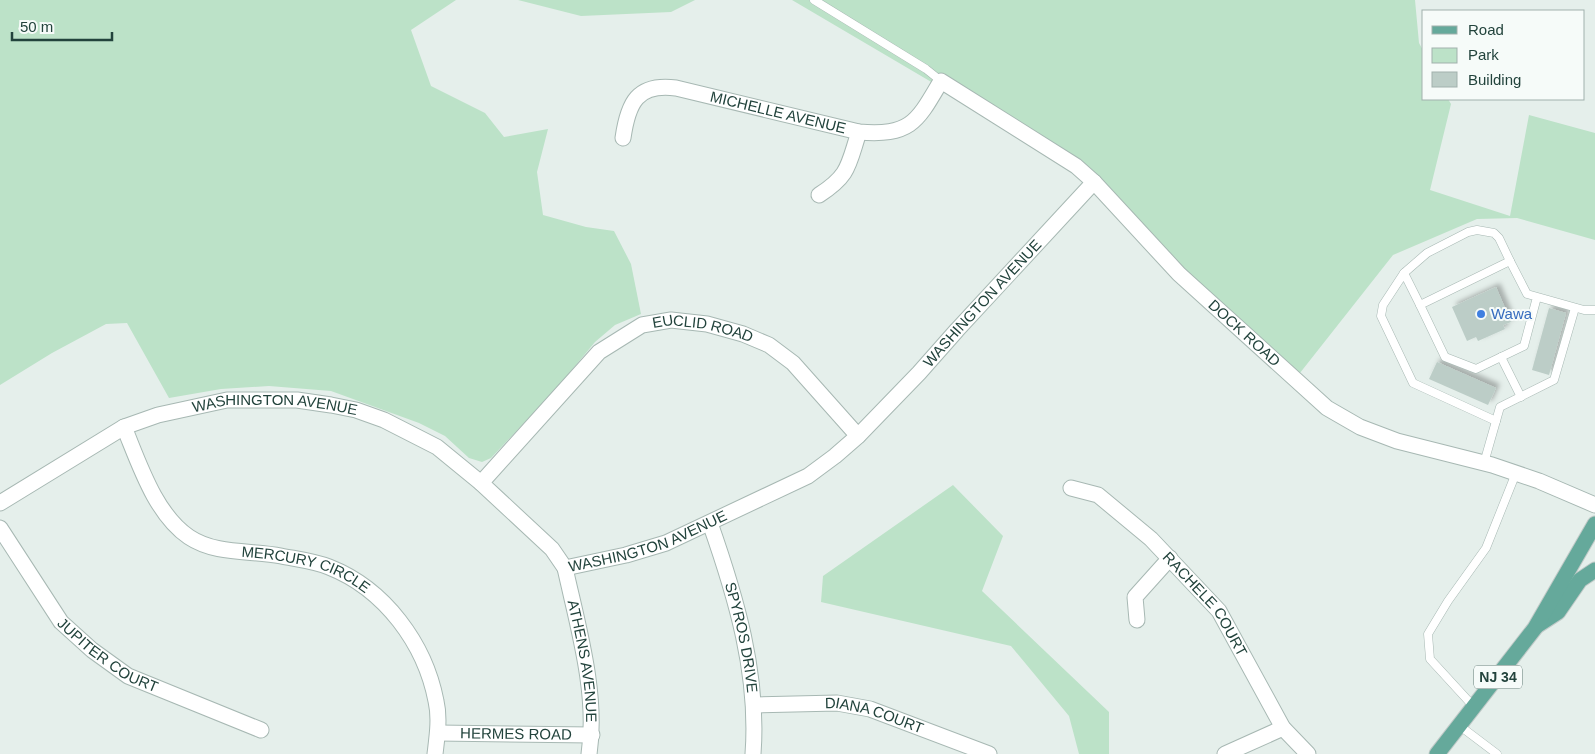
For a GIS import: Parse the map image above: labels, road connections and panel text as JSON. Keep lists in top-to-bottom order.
{
  "streets": {
    "main road": ["NJ 34"],
    "street": [
      "MICHELLE AVENUE",
      "WASHINGTON AVENUE",
      "EUCLID ROAD",
      "DOCK ROAD",
      "MERCURY CIRCLE",
      "RACHELE COURT",
      "SPYROS DRIVE",
      "JUPITER COURT",
      "ATHENS AVENUE",
      "DIANA COURT",
      "HERMES ROAD"
    ]
  },
  "crossings": [
    ["MICHELLE AVENUE", "DOCK ROAD"],
    ["WASHINGTON AVENUE", "EUCLID ROAD"],
    ["WASHINGTON AVENUE", "DOCK ROAD"],
    ["WASHINGTON AVENUE", "MERCURY CIRCLE"],
    ["WASHINGTON AVENUE", "SPYROS DRIVE"],
    ["WASHINGTON AVENUE", "ATHENS AVENUE"],
    ["MERCURY CIRCLE", "HERMES ROAD"],
    ["SPYROS DRIVE", "DIANA COURT"],
    ["ATHENS AVENUE", "HERMES ROAD"]
  ],
  "places": ["Wawa"],
  "legend": ["Road", "Park", "Building"],
  "scale_bar": "50 m"
}
